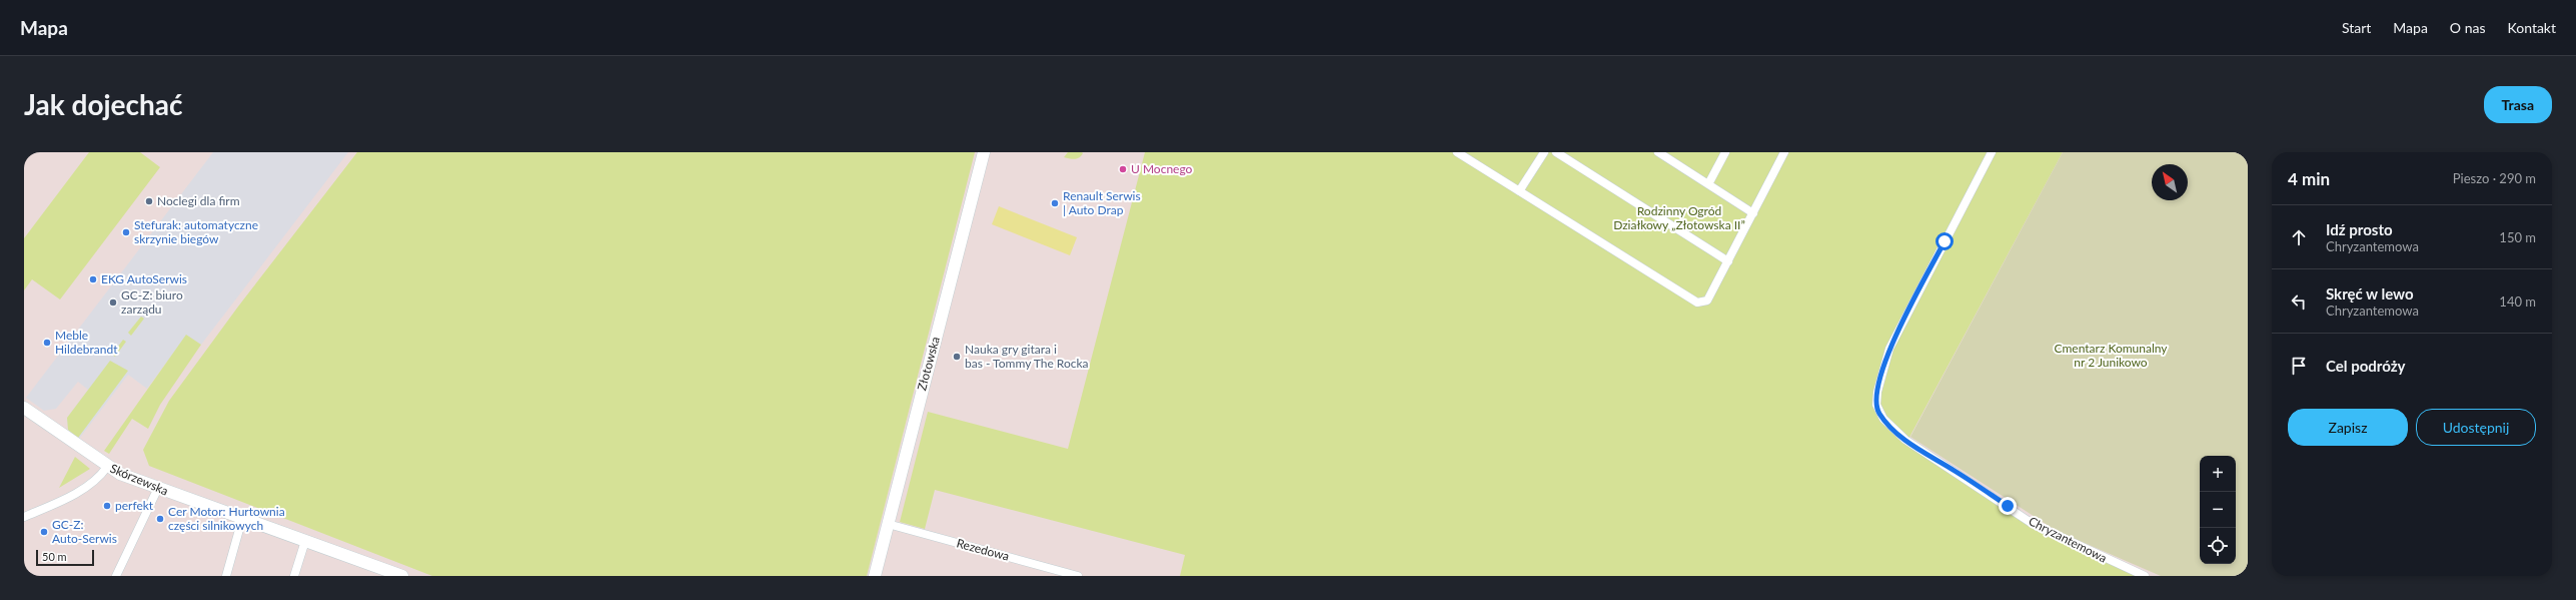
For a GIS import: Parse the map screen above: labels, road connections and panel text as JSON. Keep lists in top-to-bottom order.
{
  "streets": {
    "street": [
      "Złotowska",
      "Skórzewska",
      "Chryzantemowa",
      "Rezedowa"
    ]
  },
  "crossings": [
    ["Złotowska", "Rezedowa"]
  ],
  "parks": ["Rodzinny Ogród Działkowy „Złotowska II”", "Cmentarz Komunalny nr 2 Junikowo"],
  "places": [
    "U Mocnego",
    "Noclegi dla firm",
    "Renault Serwis | Auto Drap",
    "Stefurak: automatyczne skrzynie biegów",
    "EKG AutoSerwis",
    "GC-Z: biuro zarządu",
    "Meble Hildebrandt",
    "Nauka gry gitara i bas - Tommy The Rocka",
    "perfekt",
    "Cer Motor: Hurtownia części silnikowych",
    "GC-Z: Auto-Serwis"
  ],
  "scale_bar": "50 m",
  "north": "top left",
  "page": {
    "header": "Mapa",
    "nav": [
      "Start",
      "Mapa",
      "O nas",
      "Kontakt"
    ],
    "buttons": [
      "Trasa",
      ["Zapisz", "Udostępnij"]
    ],
    "title": "Jak dojechać",
    "heading": ["4 min", "Pieszo · 290 m"],
    "list": [
      ["Idź prosto", "Chryzantemowa", "150 m"],
      ["Skręć w lewo", "Chryzantemowa", "140 m"],
      "Cel podróży"
    ],
    "map_buttons": ["+", "−"],
    "scale": "50 m"
  }
}
